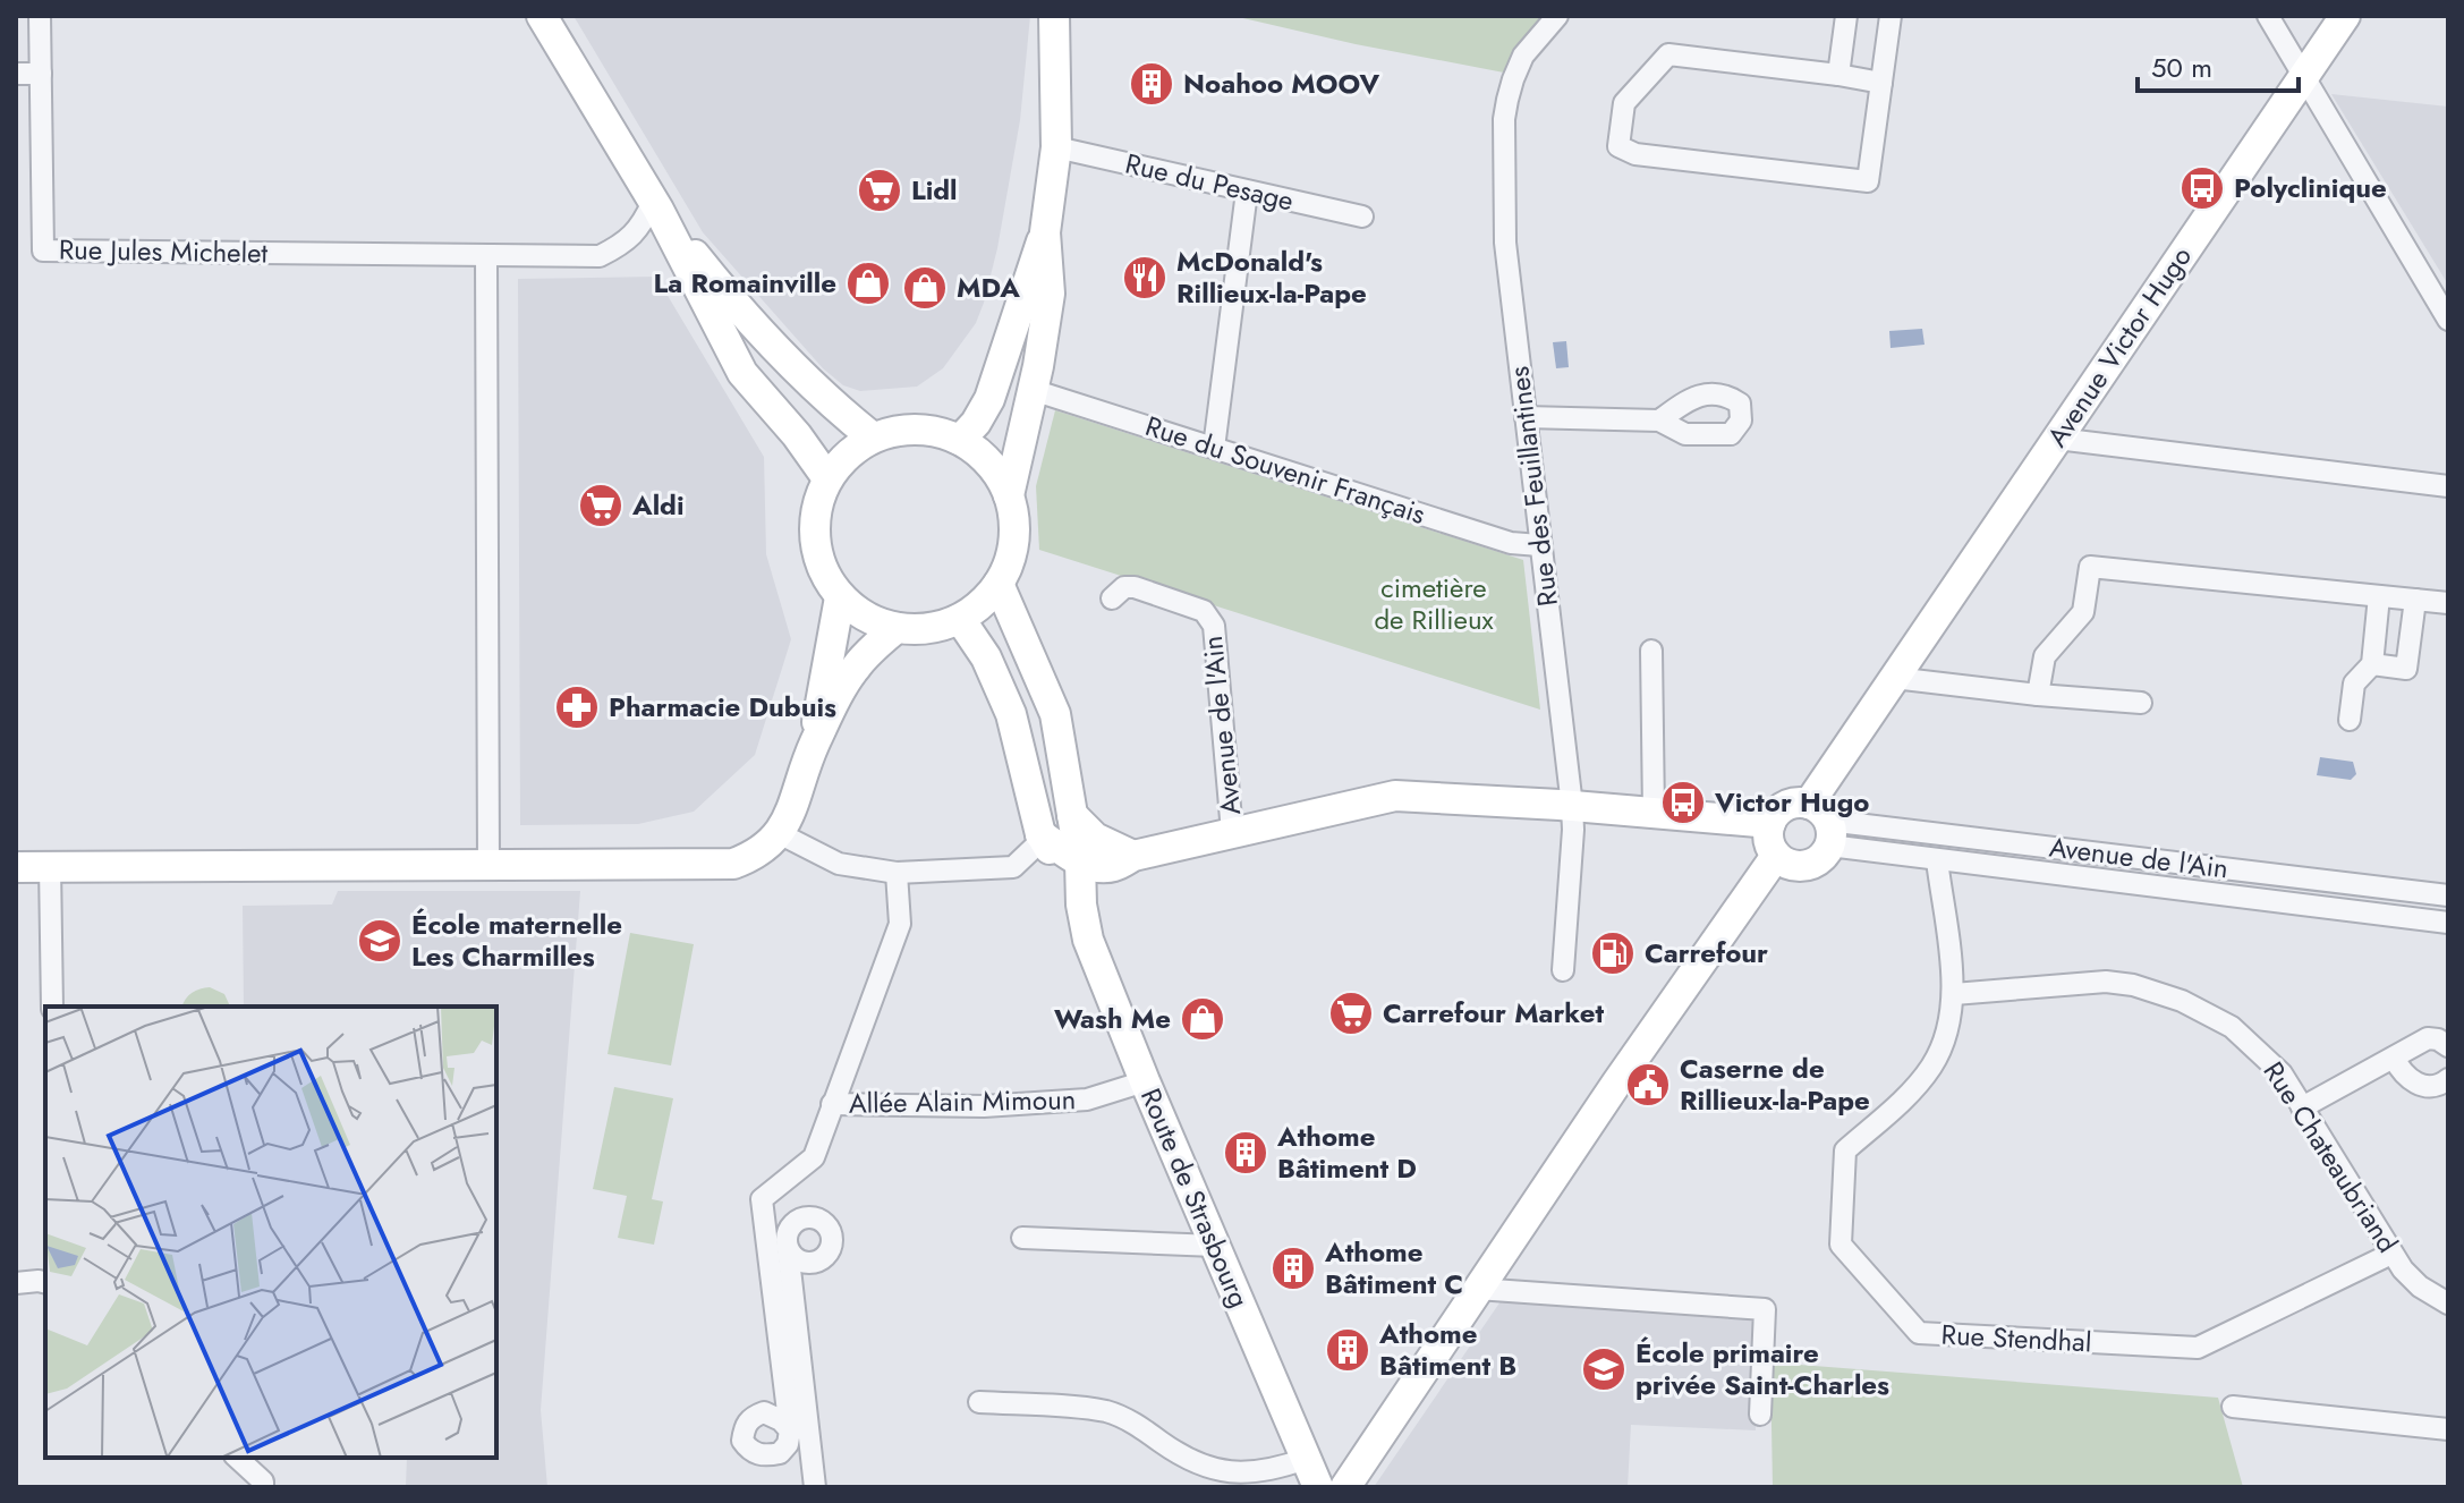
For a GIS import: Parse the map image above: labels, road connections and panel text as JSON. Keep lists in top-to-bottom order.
{
  "streets": {
    "street": [
      "Rue du Pesage",
      "Rue Jules Michelet",
      "Avenue Victor Hugo",
      "Rue du Souvenir Français",
      "Rue des Feuillantines",
      "Avenue de l'Ain",
      "Allée Alain Mimoun",
      "Rue Chateaubriand",
      "Route de Strasbourg",
      "Rue Stendhal"
    ]
  },
  "crossings": [
    ["Avenue Victor Hugo", "Avenue de l'Ain"],
    ["Rue du Souvenir Français", "Rue des Feuillantines"],
    ["Rue des Feuillantines", "Avenue de l'Ain"],
    ["Avenue de l'Ain", "Route de Strasbourg"],
    ["Allée Alain Mimoun", "Route de Strasbourg"],
    ["Rue Chateaubriand", "Rue Stendhal"]
  ],
  "parks": ["cimetière de Rillieux"],
  "places": {
    "building": [
      "Noahoo MOOV",
      "Athome Bâtiment D",
      "Athome Bâtiment C",
      "Athome Bâtiment B"
    ],
    "bus stop": ["Polyclinique", "Victor Hugo"],
    "supermarket": ["Lidl", "Aldi", "Carrefour Market"],
    "restaurant": ["McDonald's Rillieux-la-Pape"],
    "shop": ["La Romainville", "MDA", "Wash Me"],
    "pharmacy": ["Pharmacie Dubuis"],
    "school or university": ["École maternelle Les Charmilles", "École primaire privée Saint-Charles"],
    "fuel station": ["Carrefour"],
    "public building": ["Caserne de Rillieux-la-Pape"]
  },
  "scale_bar": "50 m"
}
